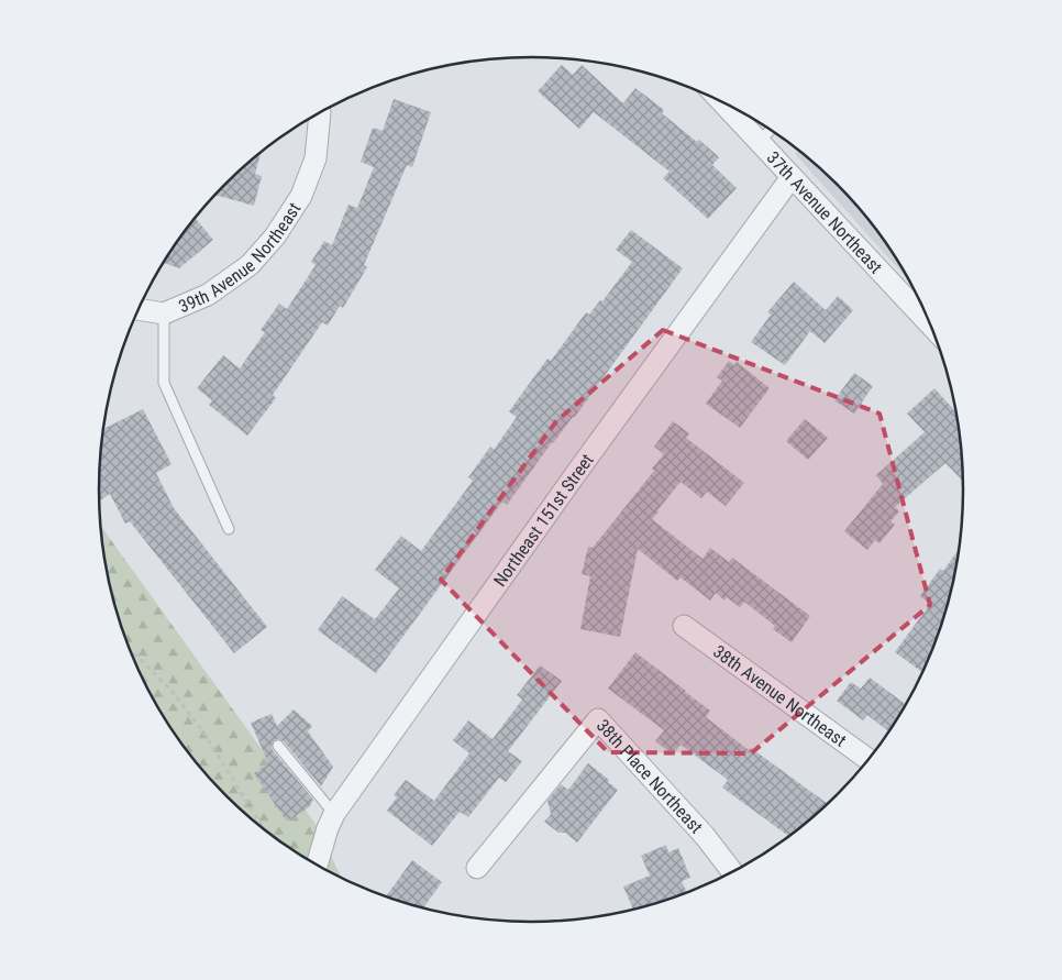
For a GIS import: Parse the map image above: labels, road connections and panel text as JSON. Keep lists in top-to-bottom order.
{
  "streets": {
    "street": [
      "37th Avenue Northeast",
      "39th Avenue Northeast",
      "Northeast 151st Street",
      "38th Avenue Northeast",
      "38th Place Northeast"
    ]
  },
  "crossings": [
    ["37th Avenue Northeast", "Northeast 151st Street"]
  ]
}
